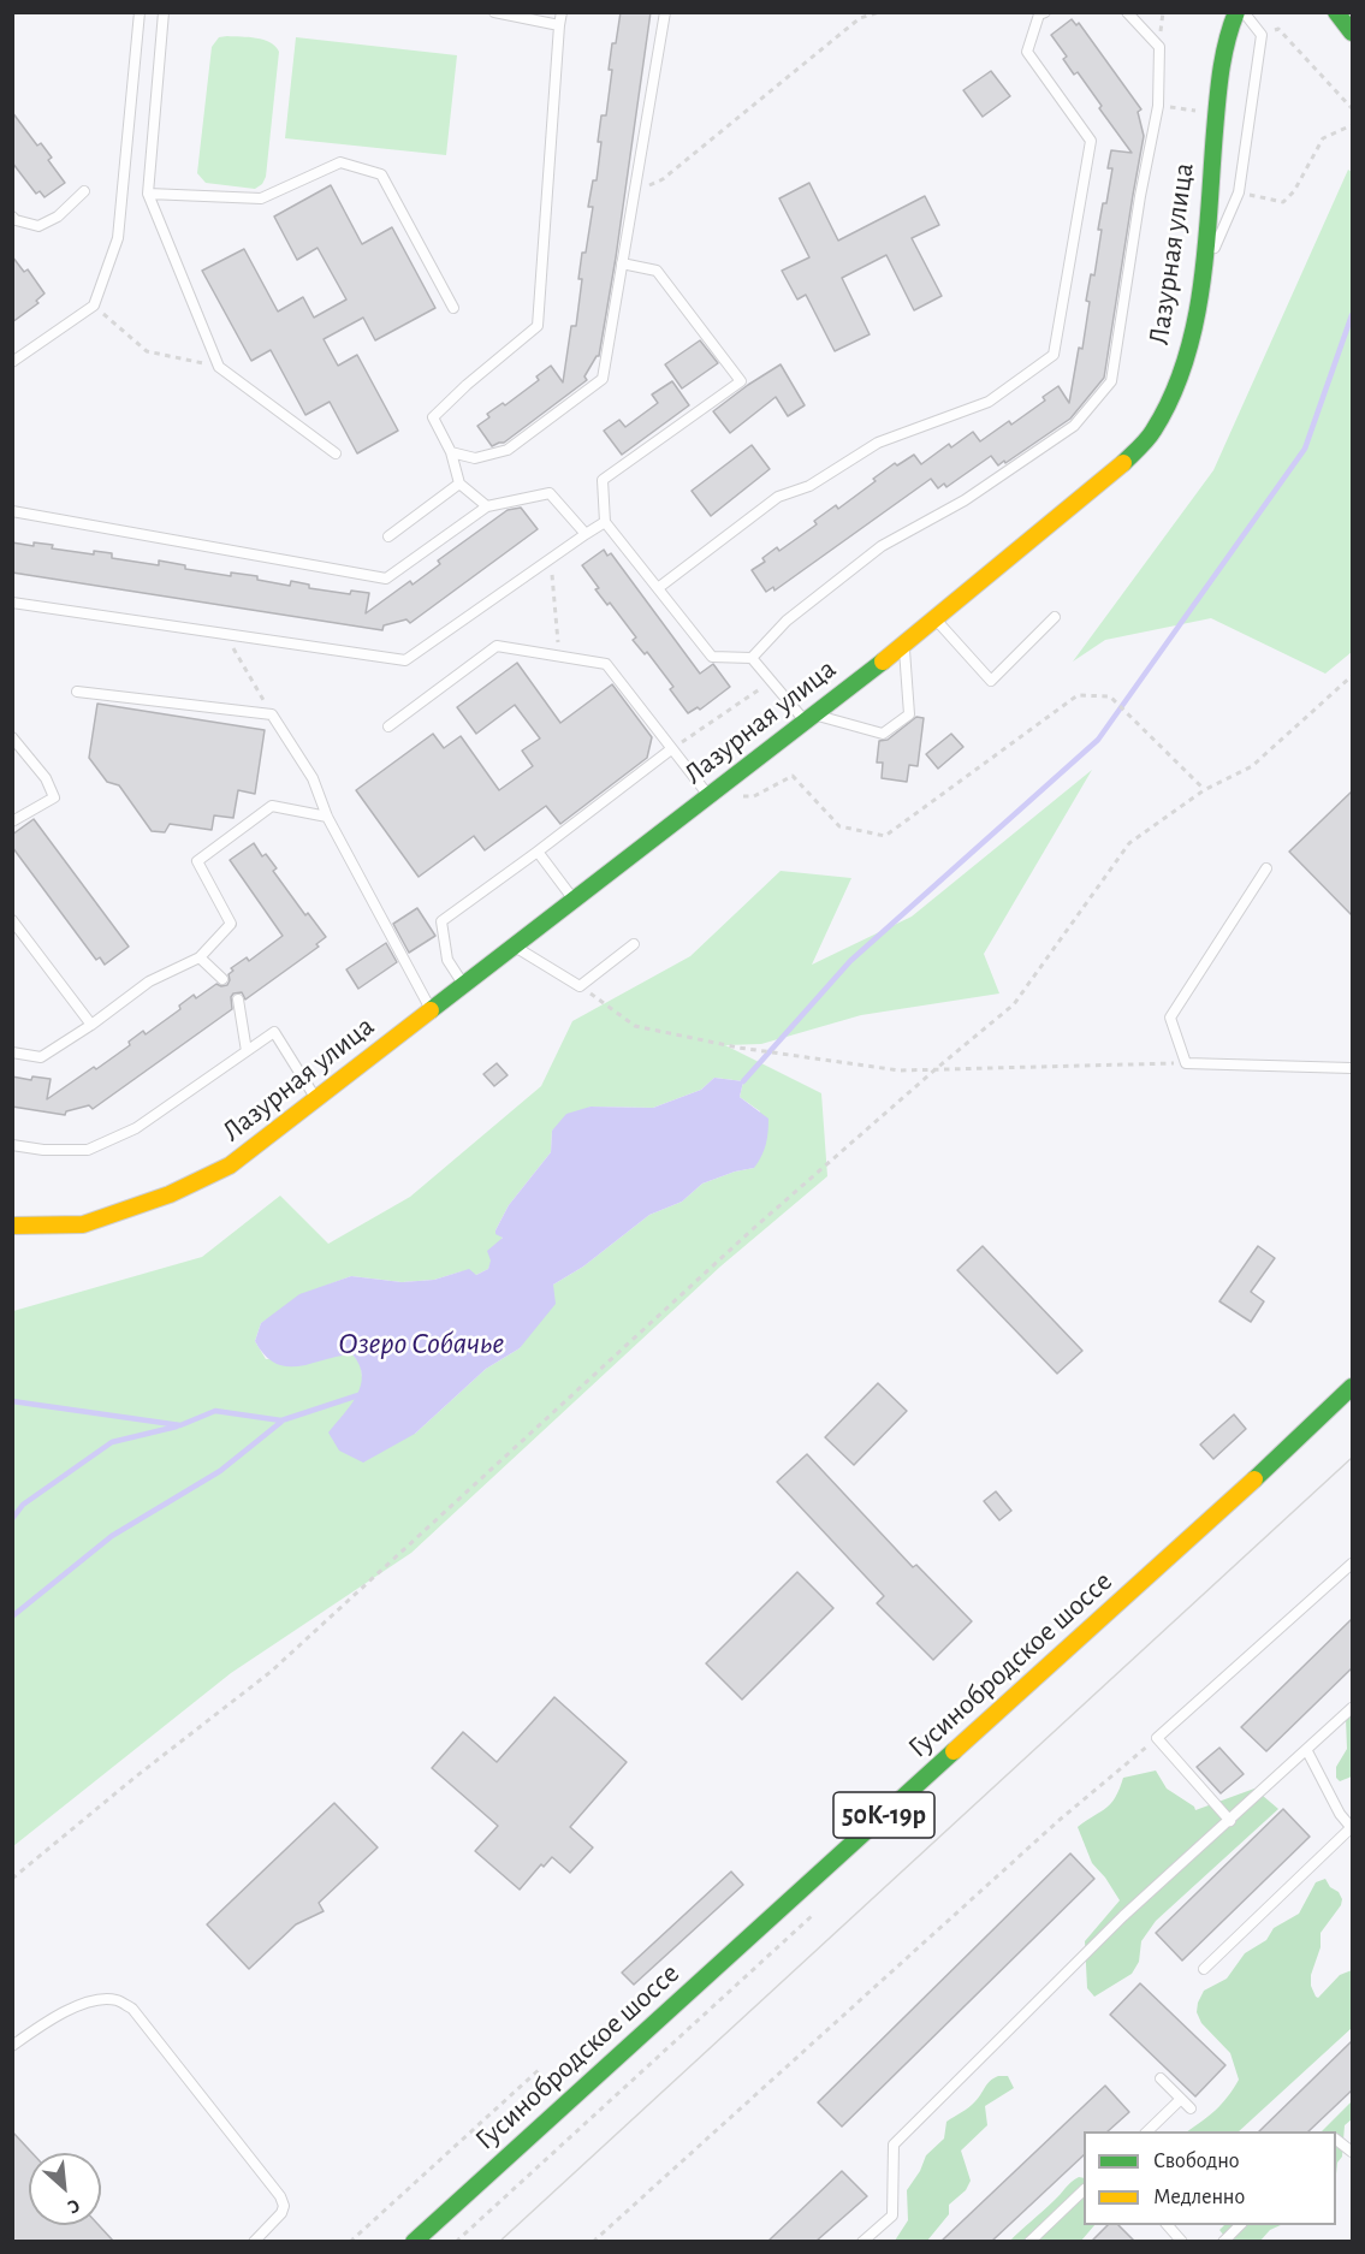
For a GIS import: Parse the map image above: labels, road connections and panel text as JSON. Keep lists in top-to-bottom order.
{
  "streets": {
    "street": ["Лазурная улица", "Гусинобродское шоссе", "50К-19р"]
  },
  "water": ["Озеро Собачье"],
  "legend": ["Свободно", "Медленно"],
  "north": "bottom right"
}
